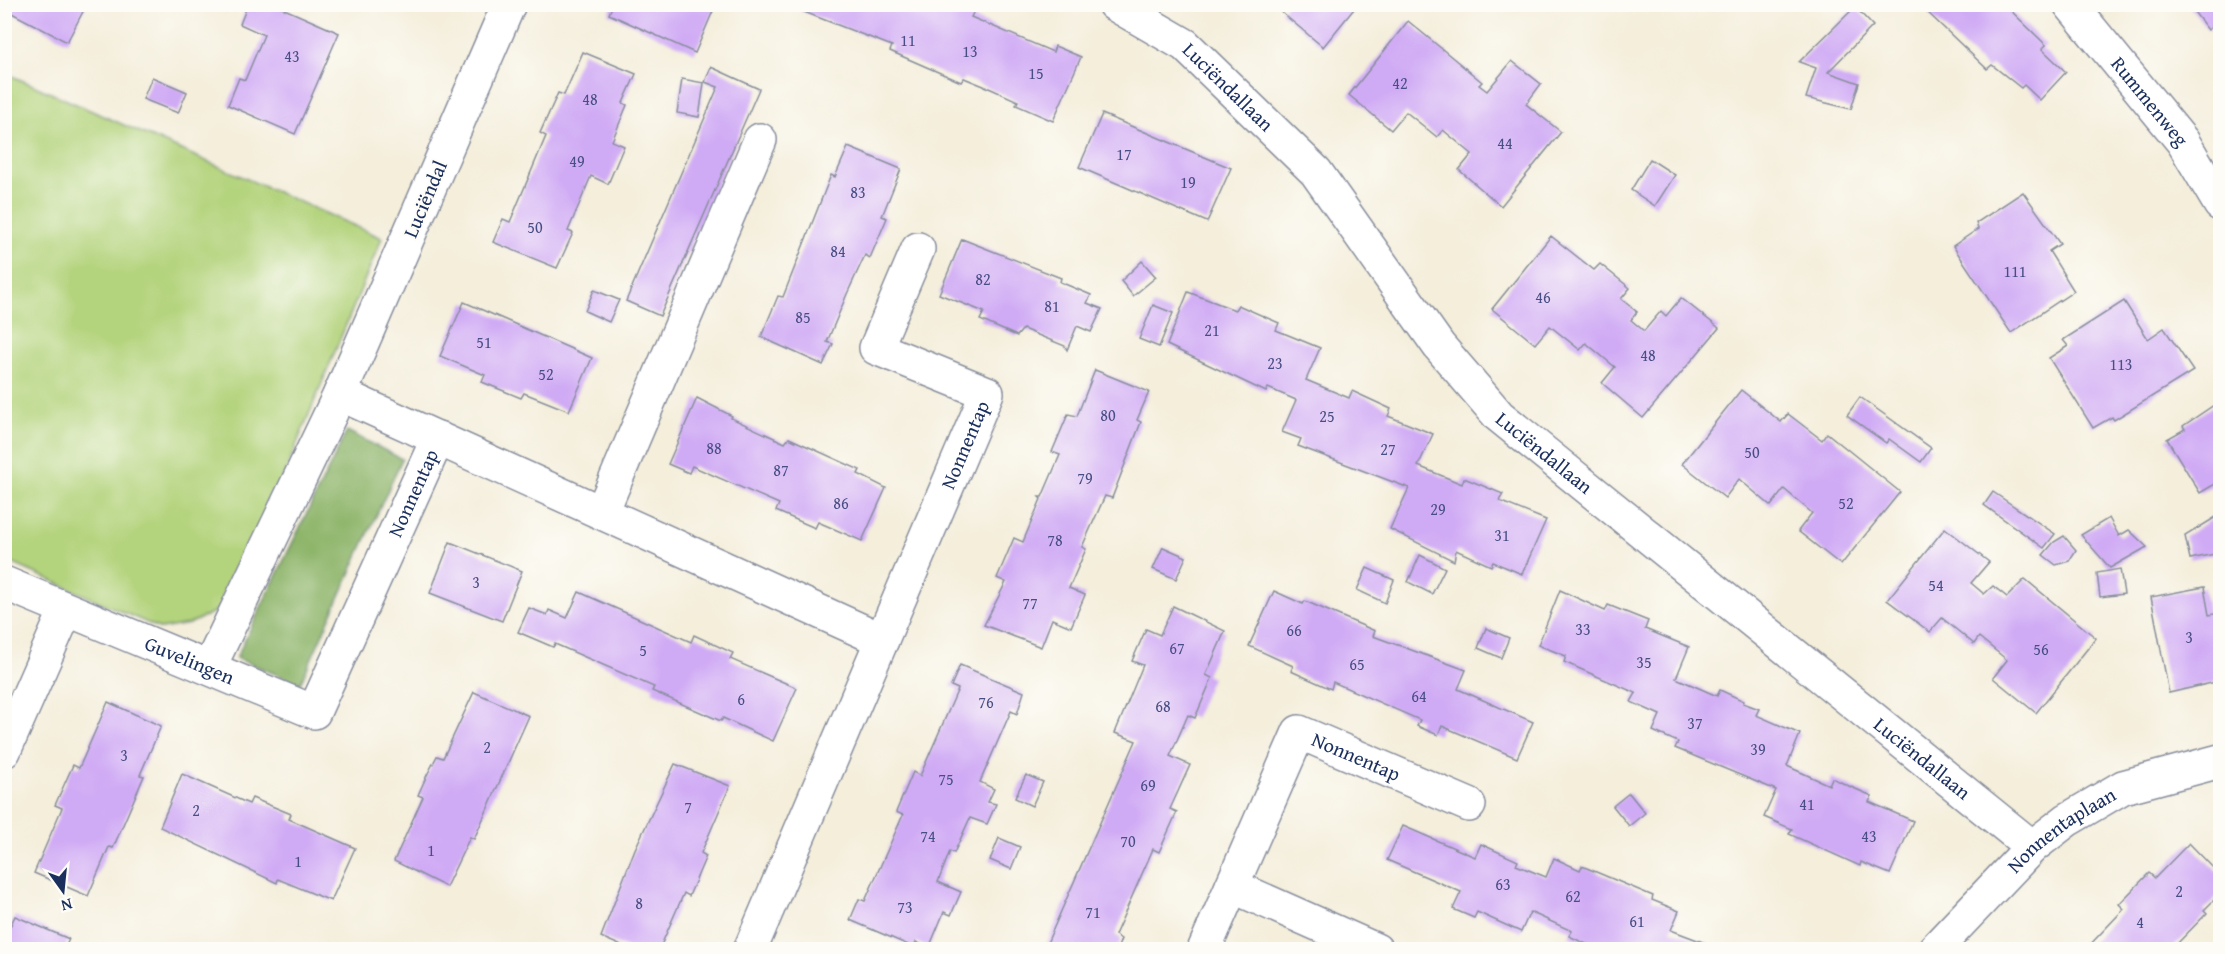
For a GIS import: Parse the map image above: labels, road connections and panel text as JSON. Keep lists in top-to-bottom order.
{
  "streets": {
    "street": [
      "Luciëndallaan",
      "Rummenweg",
      "Luciëndal",
      "Nonnentap",
      "Guvelingen",
      "Nonnentaplaan"
    ]
  },
  "crossings": [
    ["Luciëndallaan", "Nonnentaplaan"],
    ["Luciëndal", "Guvelingen"],
    ["Nonnentap", "Guvelingen"]
  ],
  "house_numbers": [
    "11",
    "13",
    "43",
    "15",
    "42",
    "48",
    "44",
    "17",
    "49",
    "19",
    "83",
    "50",
    "84",
    "111",
    "82",
    "46",
    "81",
    "85",
    "21",
    "51",
    "48",
    "23",
    "113",
    "52",
    "80",
    "25",
    "88",
    "27",
    "50",
    "87",
    "79",
    "86",
    "52",
    "29",
    "31",
    "78",
    "3",
    "54",
    "77",
    "33",
    "66",
    "3",
    "67",
    "56",
    "5",
    "35",
    "65",
    "64",
    "6",
    "76",
    "68",
    "37",
    "2",
    "39",
    "3",
    "75",
    "69",
    "41",
    "7",
    "2",
    "74",
    "43",
    "70",
    "1",
    "1",
    "63",
    "2",
    "62",
    "8",
    "73",
    "71",
    "61",
    "4"
  ],
  "north": "bottom"
}
